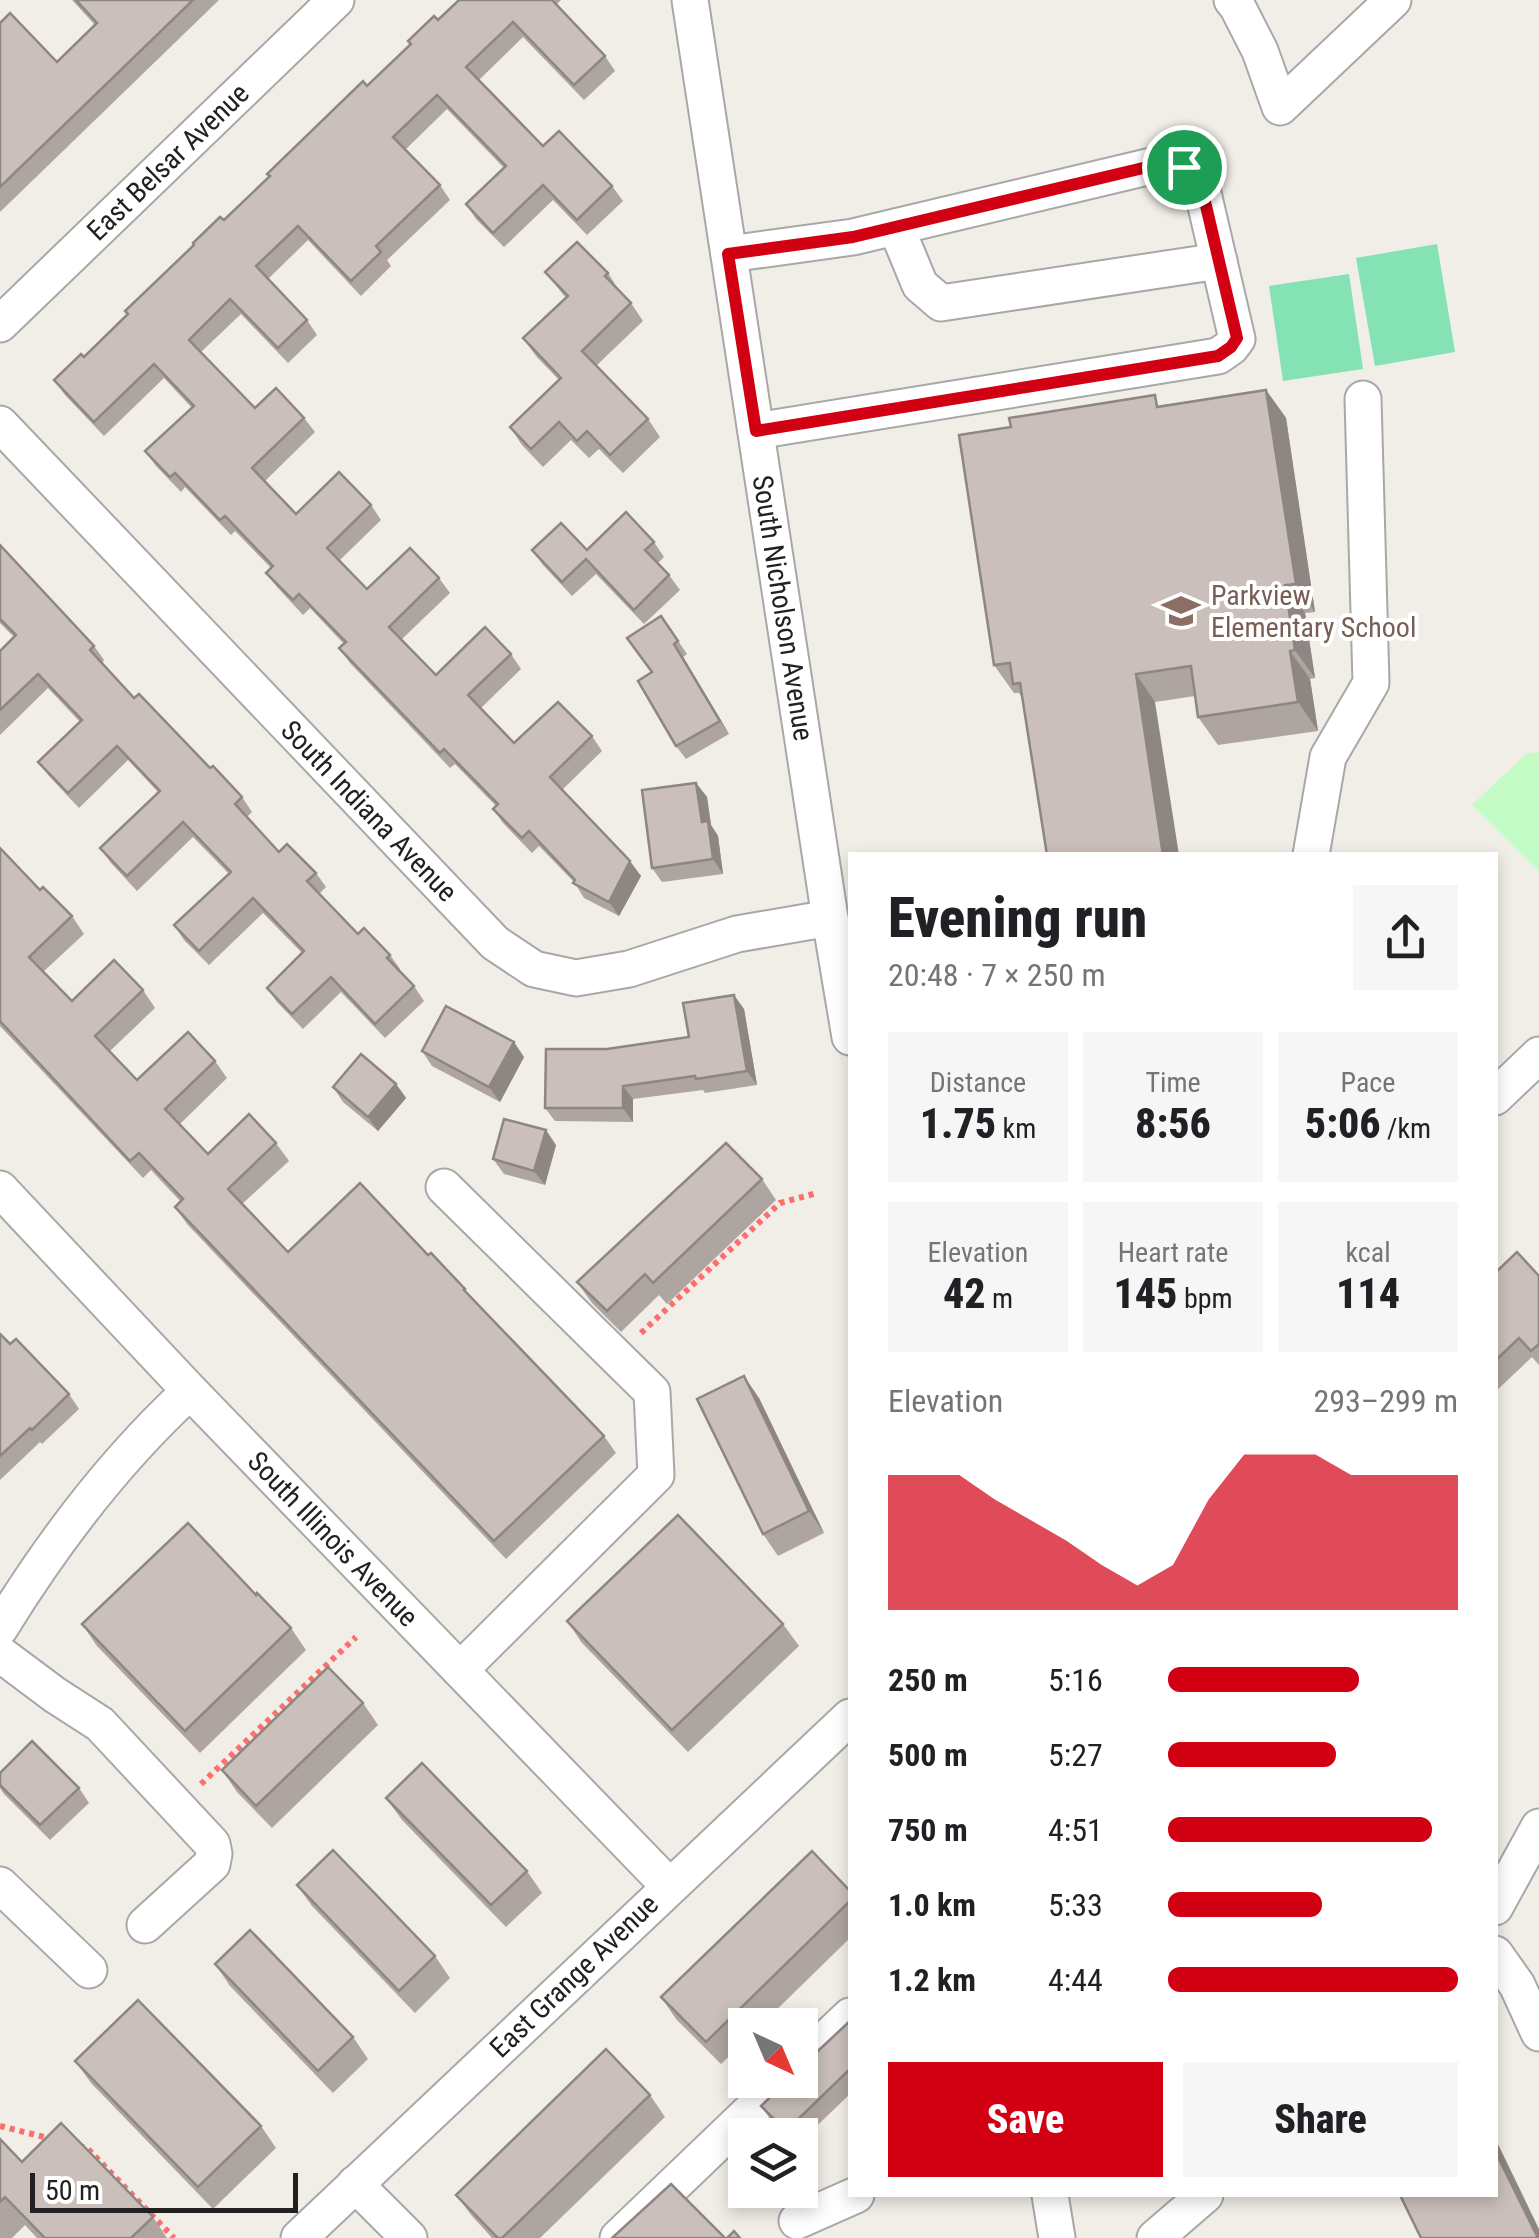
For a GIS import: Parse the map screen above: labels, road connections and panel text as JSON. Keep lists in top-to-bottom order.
{
  "streets": {
    "street": [
      "East Belsar Avenue",
      "South Nicholson Avenue",
      "South Indiana Avenue",
      "South Illinois Avenue",
      "East Grange Avenue"
    ]
  },
  "crossings": [
    ["South Nicholson Avenue", "South Indiana Avenue"],
    ["South Illinois Avenue", "East Grange Avenue"]
  ],
  "places": {
    "school or university": ["Parkview Elementary School"]
  },
  "scale_bar": "50 m",
  "north": "bottom right",
  "page": {
    "heading": ["Evening run", "20:48 · 7 × 250 m"],
    "stats": [
      ["Distance", "1.75 km"],
      ["Time", "8:56"],
      ["Pace", "5:06 /km"],
      ["Elevation", "42 m"],
      ["Heart rate", "145 bpm"],
      ["kcal", "114"]
    ],
    "chart": ["Elevation", "293–299 m"],
    "list": [
      {
        "name": "250 m",
        "note": "5:16"
      },
      {
        "name": "500 m",
        "note": "5:27"
      },
      {
        "name": "750 m",
        "note": "4:51"
      },
      {
        "name": "1.0 km",
        "note": "5:33"
      },
      {
        "name": "1.2 km",
        "note": "4:44"
      }
    ],
    "buttons": ["Save", "Share"],
    "scale": "50 m"
  }
}
